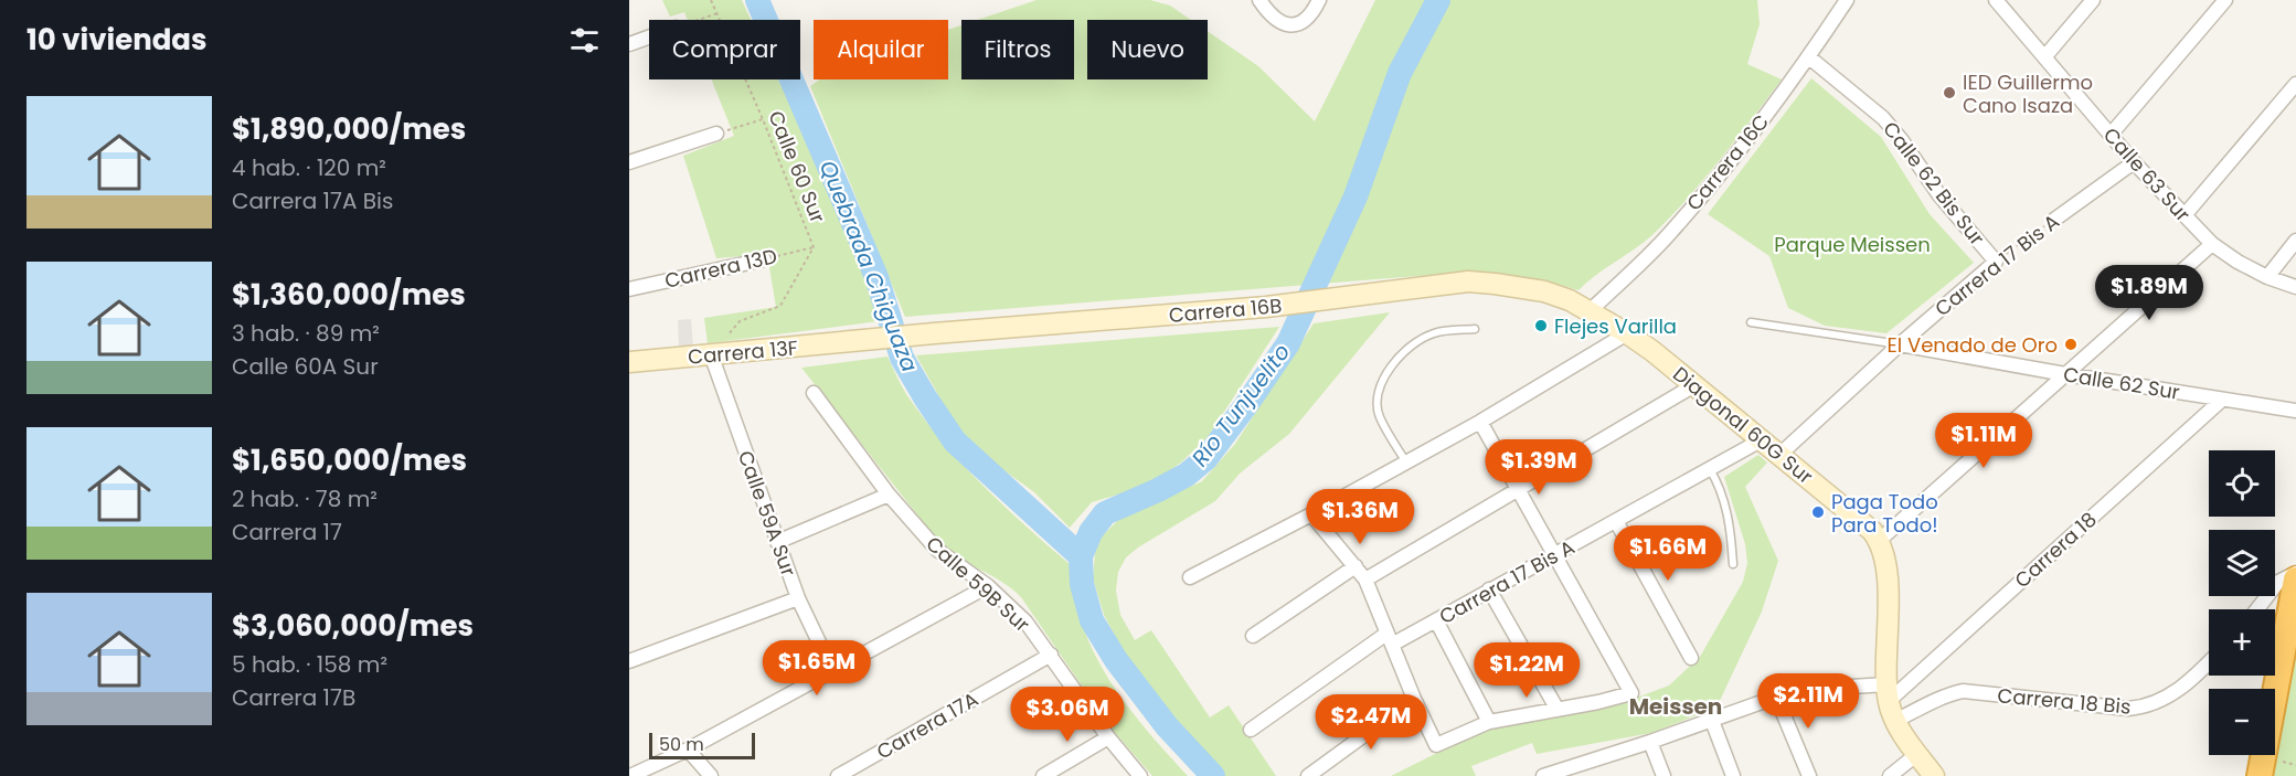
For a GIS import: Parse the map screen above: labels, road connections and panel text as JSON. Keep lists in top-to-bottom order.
{
  "streets": {
    "street": [
      "Carrera 16C",
      "Calle 63 Sur",
      "Calle 62 Bis Sur",
      "Carrera 17 Bis A",
      "Carrera 13D",
      "Carrera 16B",
      "Carrera 13F",
      "Calle 62 Sur",
      "Diagonal 60G Sur",
      "Calle 59A Sur",
      "Carrera 18",
      "Calle 59B Sur",
      "Carrera 18 Bis",
      "Carrera 17A"
    ],
    "path": ["Calle 60 Sur"]
  },
  "crossings": [
    ["Carrera 16C", "Calle 62 Bis Sur"],
    ["Carrera 16C", "Carrera 16B"],
    ["Carrera 16C", "Diagonal 60G Sur"],
    ["Calle 60 Sur", "Carrera 13D"],
    ["Calle 60 Sur", "Carrera 13F"],
    ["Calle 60 Sur", "Calle 59A Sur"],
    ["Calle 63 Sur", "Carrera 17 Bis A"],
    ["Calle 62 Bis Sur", "Carrera 17 Bis A"],
    ["Carrera 17 Bis A", "Calle 62 Sur"],
    ["Carrera 17 Bis A", "Diagonal 60G Sur"],
    ["Carrera 16B", "Carrera 13F"],
    ["Carrera 16B", "Diagonal 60G Sur"],
    ["Carrera 13F", "Calle 59A Sur"],
    ["Calle 62 Sur", "Carrera 18"],
    ["Calle 59B Sur", "Carrera 17A"]
  ],
  "districts": ["Meissen"],
  "water": ["Quebrada Chiguaza", "Río Tunjuelito"],
  "parks": ["Parque Meissen"],
  "places": [
    "IED Guillermo Cano Isaza",
    "Flejes Varilla",
    "El Venado de Oro",
    "Paga Todo Para Todo!"
  ],
  "scale_bar": "50 m",
  "page": {
    "heading": "10 viviendas",
    "chip": [
      "Comprar",
      "Alquilar",
      "Filtros",
      "Nuevo"
    ],
    "list": [
      {
        "name": "$1,890,000/mes",
        "note": "4 hab. · 120 m² · Carrera 17A Bis"
      },
      {
        "name": "$1,360,000/mes",
        "note": "3 hab. · 89 m² · Calle 60A Sur"
      },
      {
        "name": "$1,650,000/mes",
        "note": "2 hab. · 78 m² · Carrera 17"
      },
      {
        "name": "$3,060,000/mes",
        "note": "5 hab. · 158 m² · Carrera 17B"
      }
    ],
    "price": [
      "$1.89M",
      "$1.11M",
      "$1.39M",
      "$1.36M",
      "$1.66M",
      "$1.65M",
      "$1.22M",
      "$2.11M",
      "$3.06M",
      "$2.47M"
    ],
    "map_buttons": ["+", "−"],
    "scale": "50 m"
  }
}
